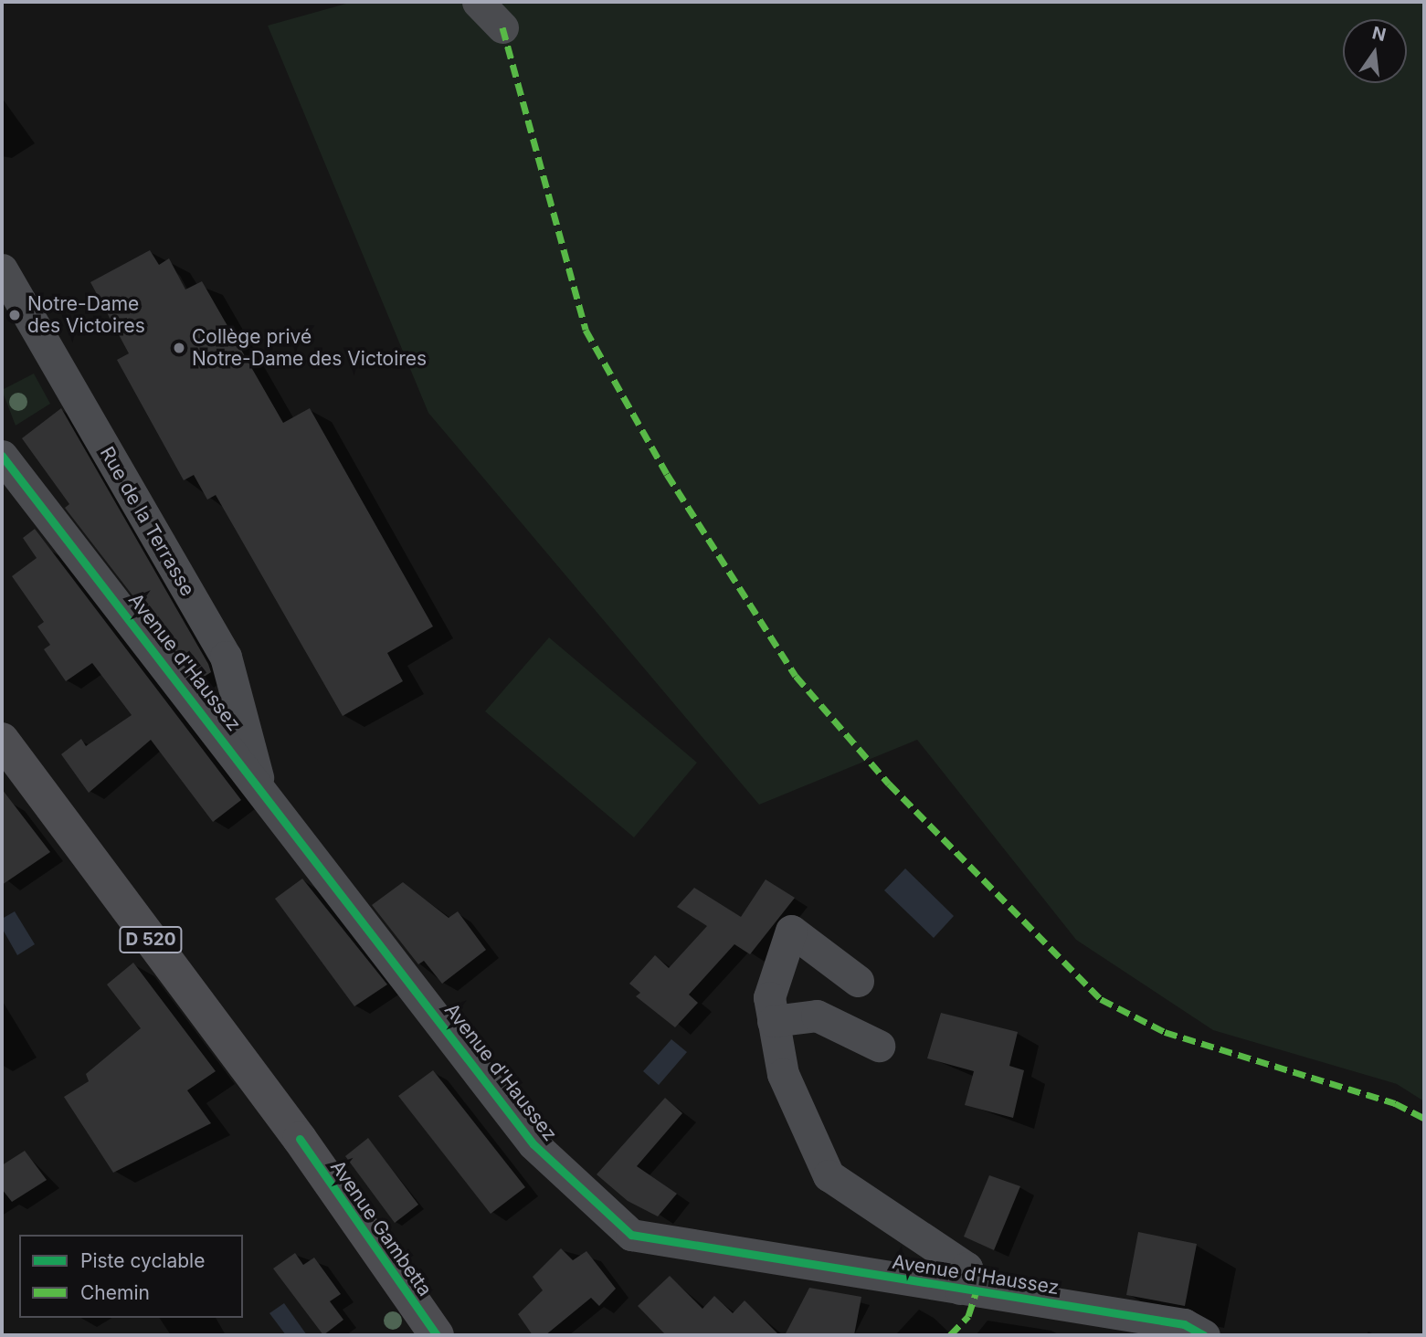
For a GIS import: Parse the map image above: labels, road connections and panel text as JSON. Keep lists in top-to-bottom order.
{
  "streets": {
    "main road": ["D 520", "Avenue Gambetta"],
    "street": ["Rue de la Terrasse", "Avenue d'Haussez"]
  },
  "crossings": [
    ["Rue de la Terrasse", "Avenue d'Haussez"]
  ],
  "places": ["Notre-Dame des Victoires", "Collège privé Notre-Dame des Victoires"],
  "legend": ["Piste cyclable", "Chemin"],
  "north": "top"
}
